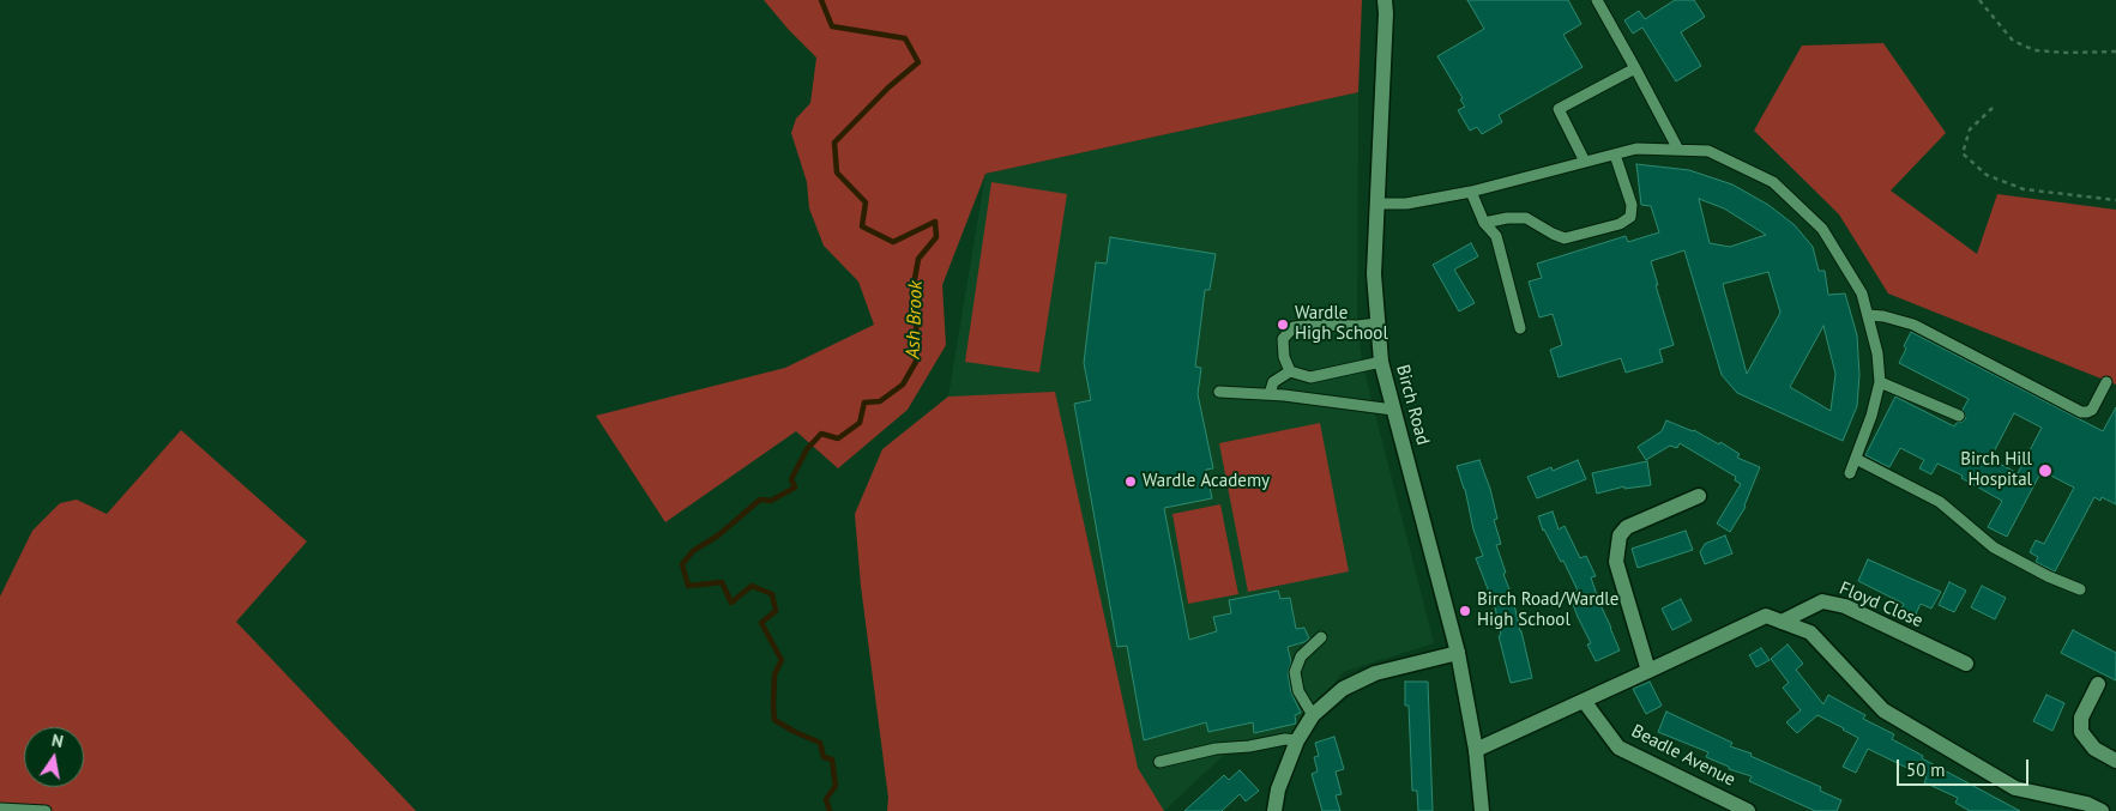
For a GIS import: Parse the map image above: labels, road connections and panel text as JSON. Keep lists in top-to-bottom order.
{
  "streets": {
    "street": ["Birch Road", "Floyd Close", "Beadle Avenue"]
  },
  "water": ["Ash Brook"],
  "places": [
    "Wardle High School",
    "Birch Hill Hospital",
    "Wardle Academy",
    "Birch Road/Wardle High School"
  ],
  "scale_bar": "50 m",
  "north": "top"
}
